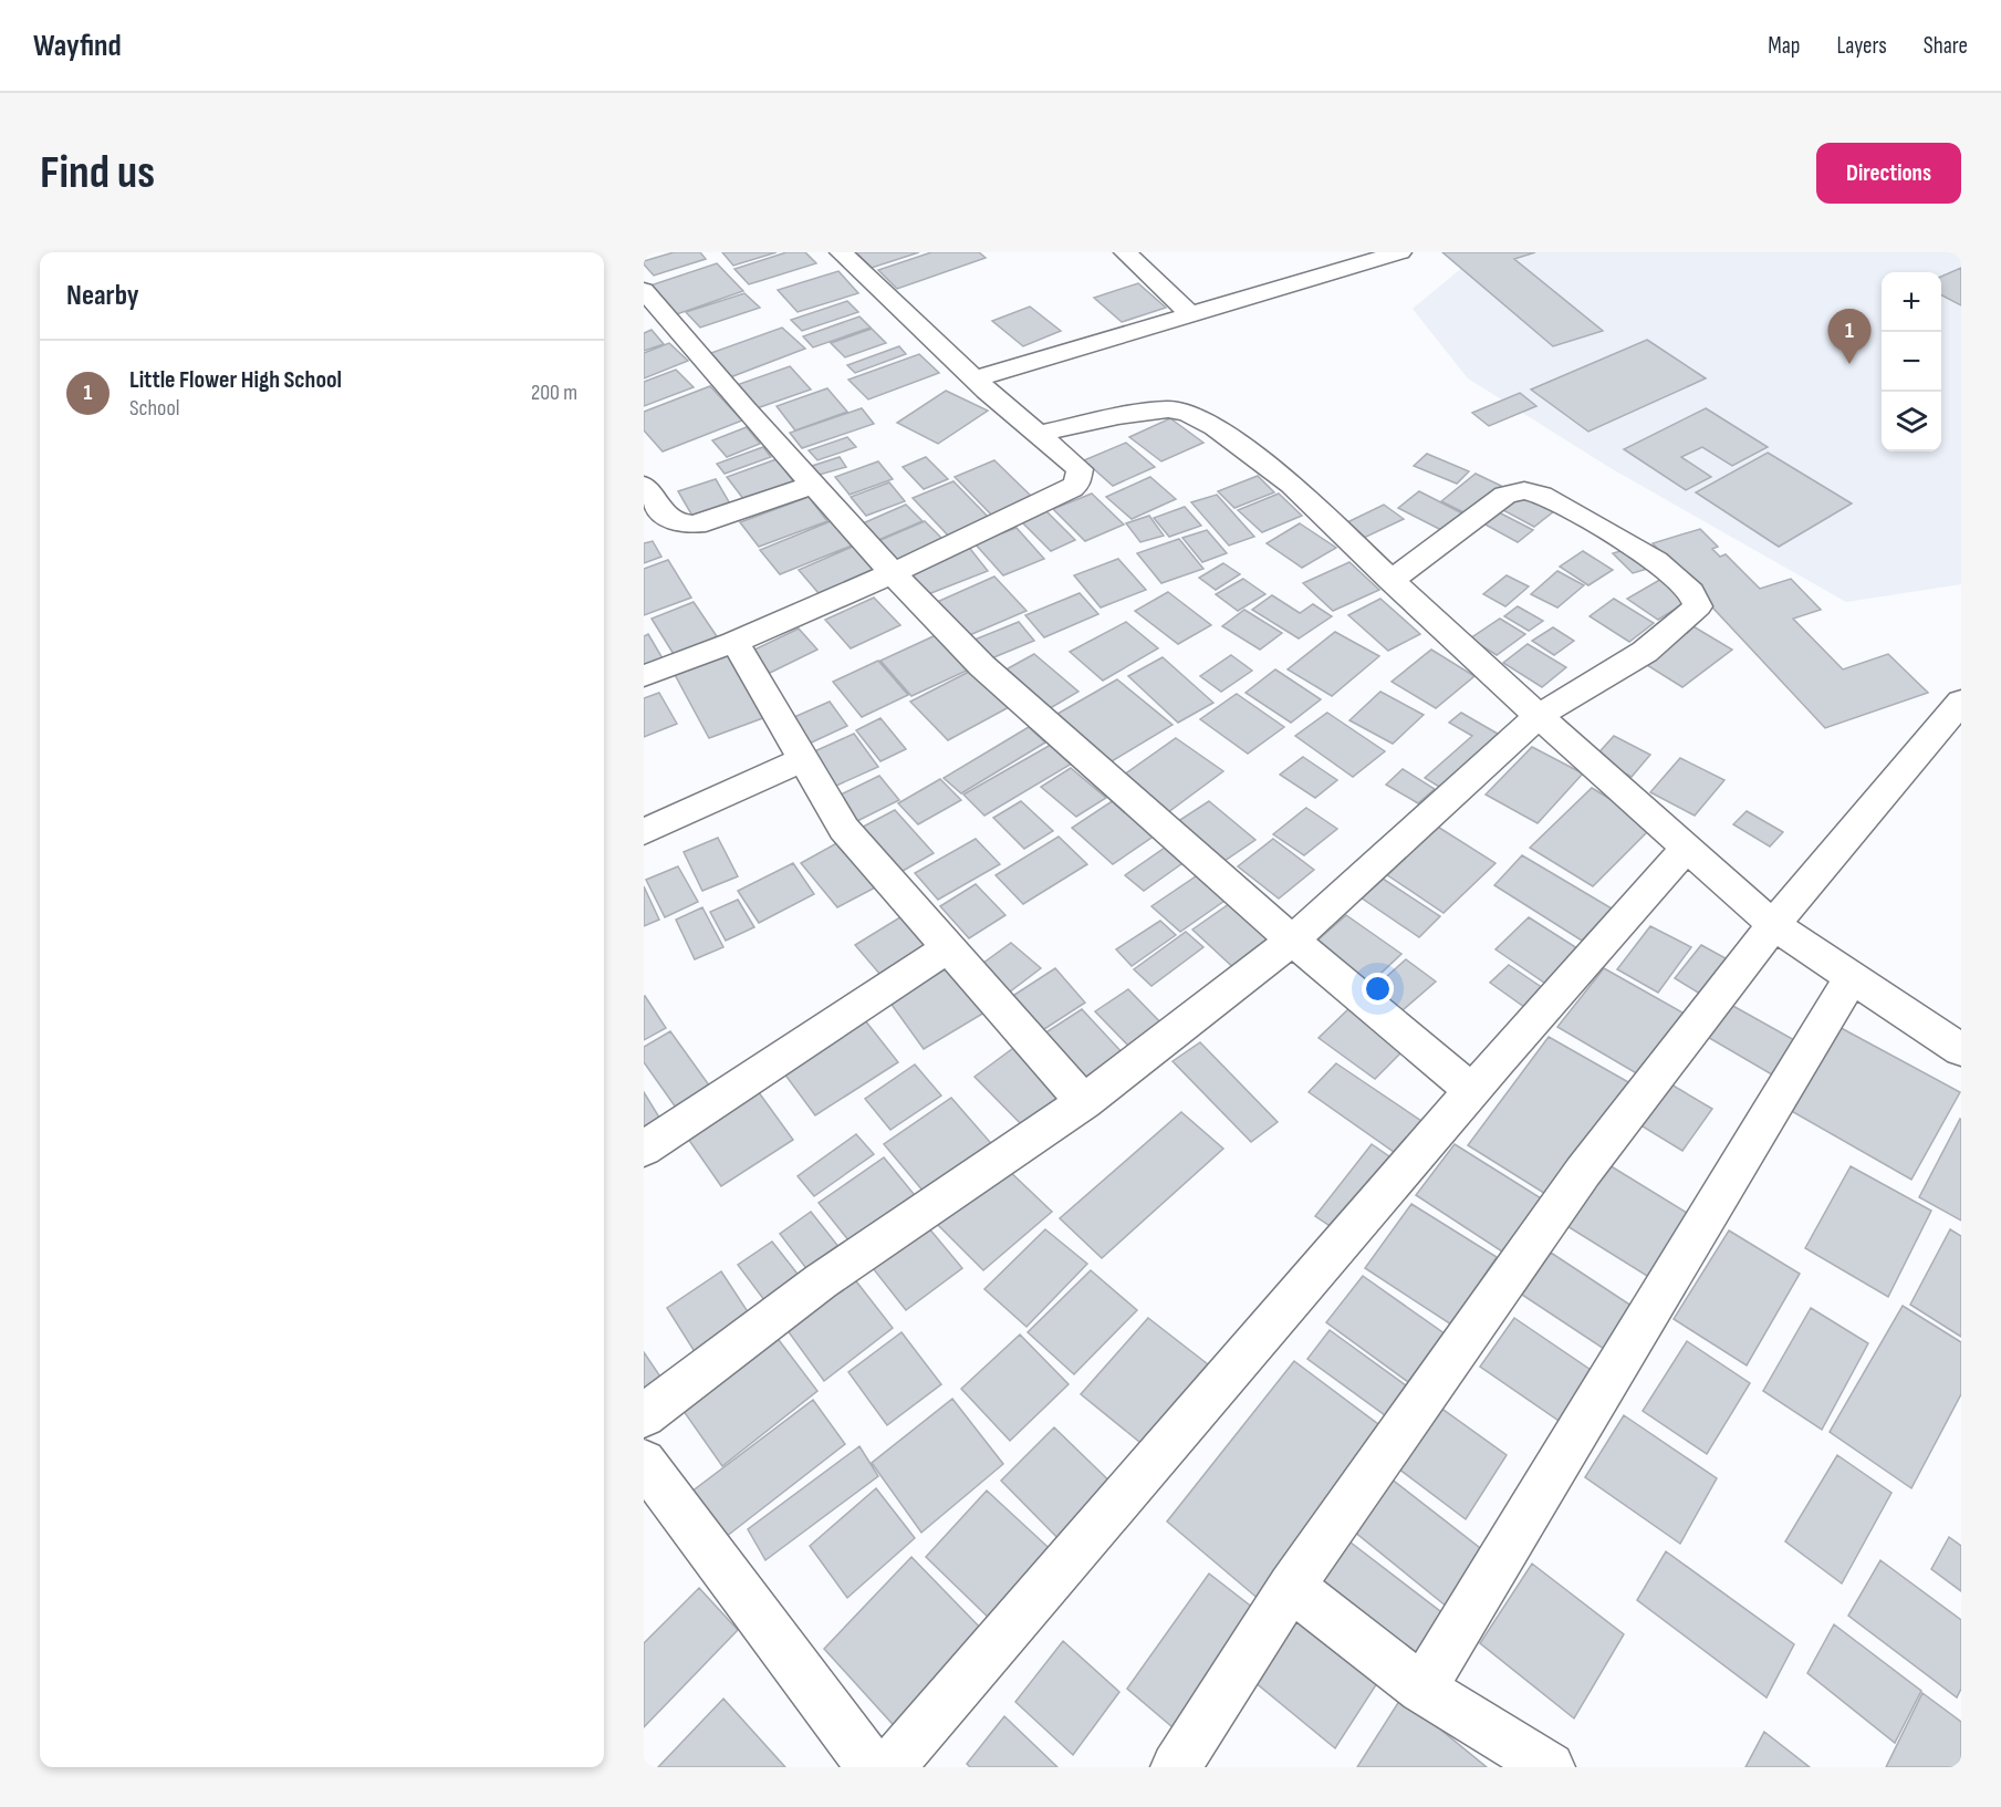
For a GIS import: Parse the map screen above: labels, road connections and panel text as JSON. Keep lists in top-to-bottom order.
{
  "page": {
    "header": "Wayfind",
    "nav": ["Map", "Layers", "Share"],
    "buttons": "Directions",
    "title": "Find us",
    "heading": "Nearby",
    "map_buttons": ["+", "−"],
    "pins": "1",
    "list": [
      {
        "mark": "1",
        "name": "Little Flower High School",
        "note": "School",
        "value": "200 m"
      }
    ]
  }
}
